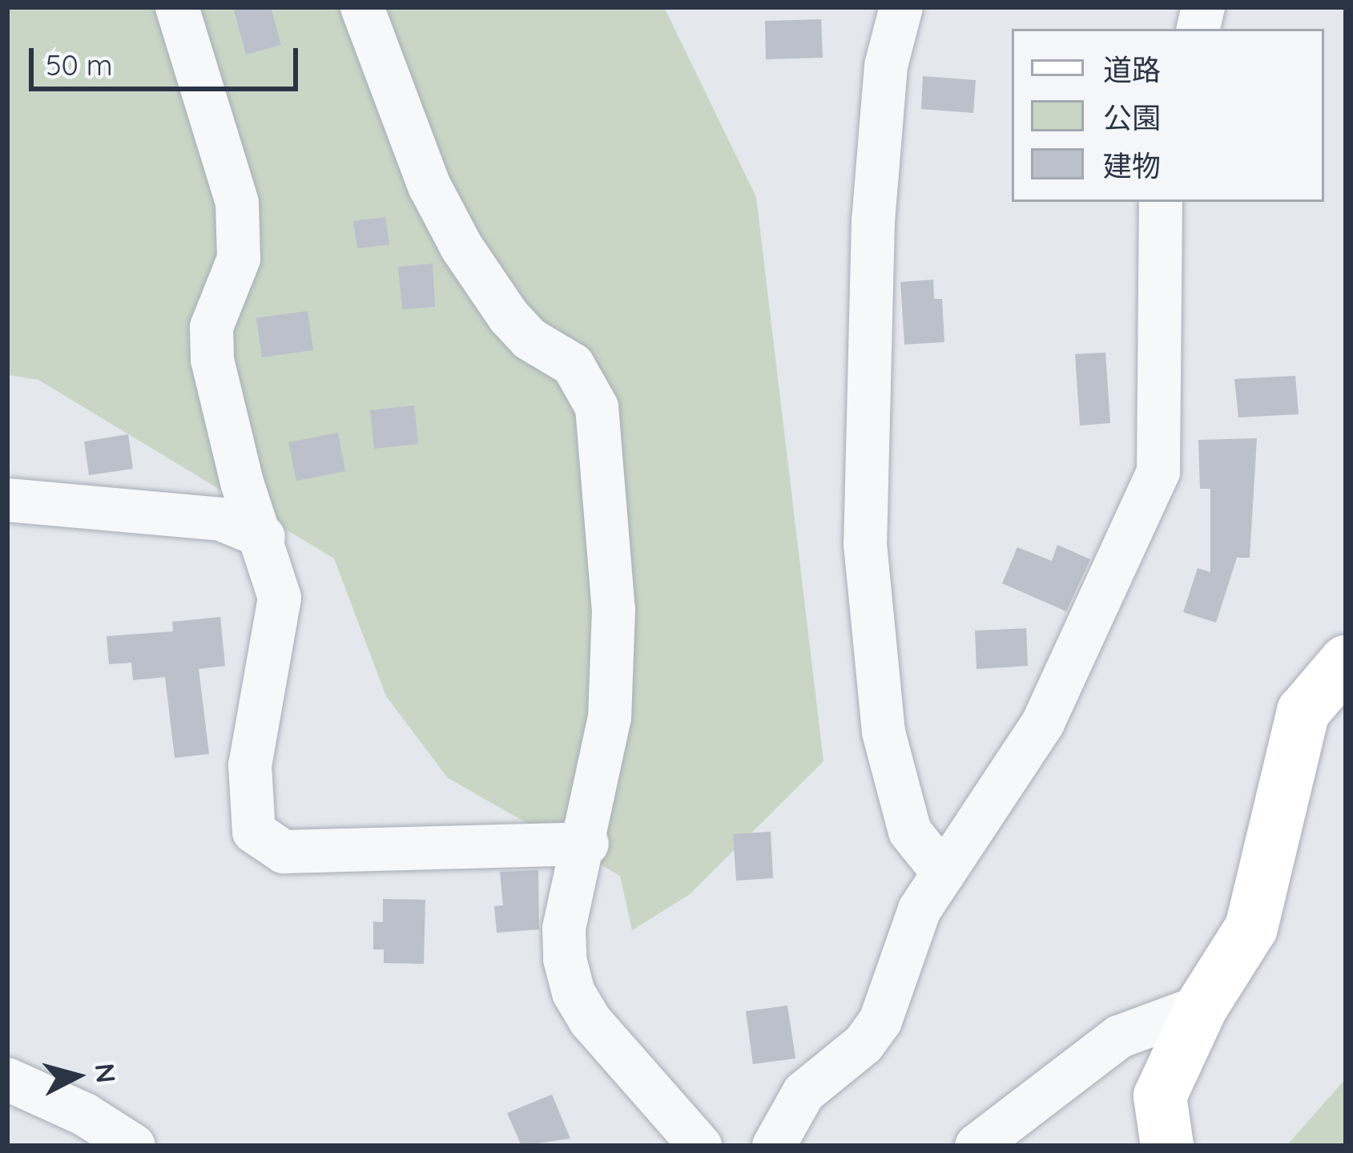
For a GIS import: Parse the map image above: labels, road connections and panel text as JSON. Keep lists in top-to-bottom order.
{
  "legend": ["道路", "公園", "建物"],
  "scale_bar": "50 m",
  "north": "right"
}
